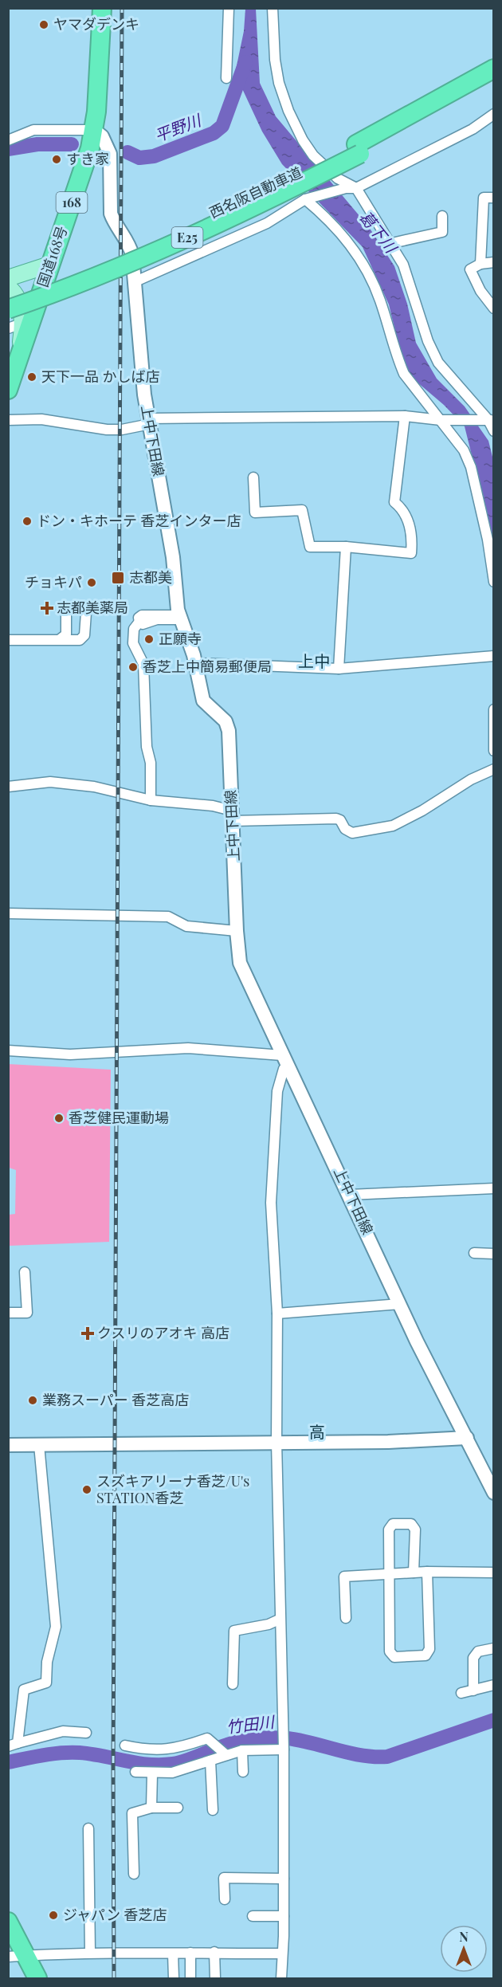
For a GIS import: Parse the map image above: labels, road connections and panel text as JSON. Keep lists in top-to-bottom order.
{
  "streets": {
    "highway": [
      "西名阪自動車道",
      "168",
      "E25",
      "国道168号"
    ],
    "main road": ["上中下田線"]
  },
  "crossings": [
    ["国道168号", "上中下田線"]
  ],
  "districts": ["上中", "高"],
  "water": ["平野川", "葛下川", "竹田川"],
  "places": {
    "other": [
      "ヤマダデンキ",
      "すき家",
      "天下一品 かしば店",
      "ドン・キホーテ 香芝インター店",
      "チョキパ",
      "正願寺",
      "香芝上中簡易郵便局",
      "香芝健民運動場",
      "業務スーパー 香芝高店",
      "スズキアリーナ香芝/U's STATION香芝",
      "ジャパン 香芝店"
    ],
    "transit": ["志都美"],
    "health": ["志都美薬局", "クスリのアオキ 高店"]
  },
  "north": "top"
}
